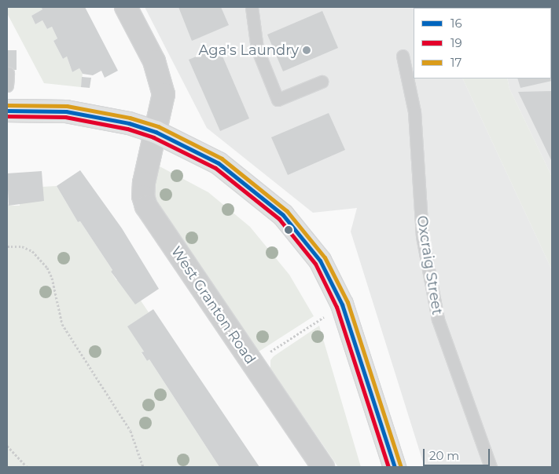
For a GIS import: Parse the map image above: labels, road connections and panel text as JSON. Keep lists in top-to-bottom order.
{
  "streets": {
    "street": ["West Granton Road"],
    "lane": ["Oxcraig Street"]
  },
  "places": ["Aga's Laundry"],
  "lines": ["transit line 17", "transit line 16", "transit line 19"],
  "legend": ["16", "19", "17"],
  "scale_bar": "20 m"
}
